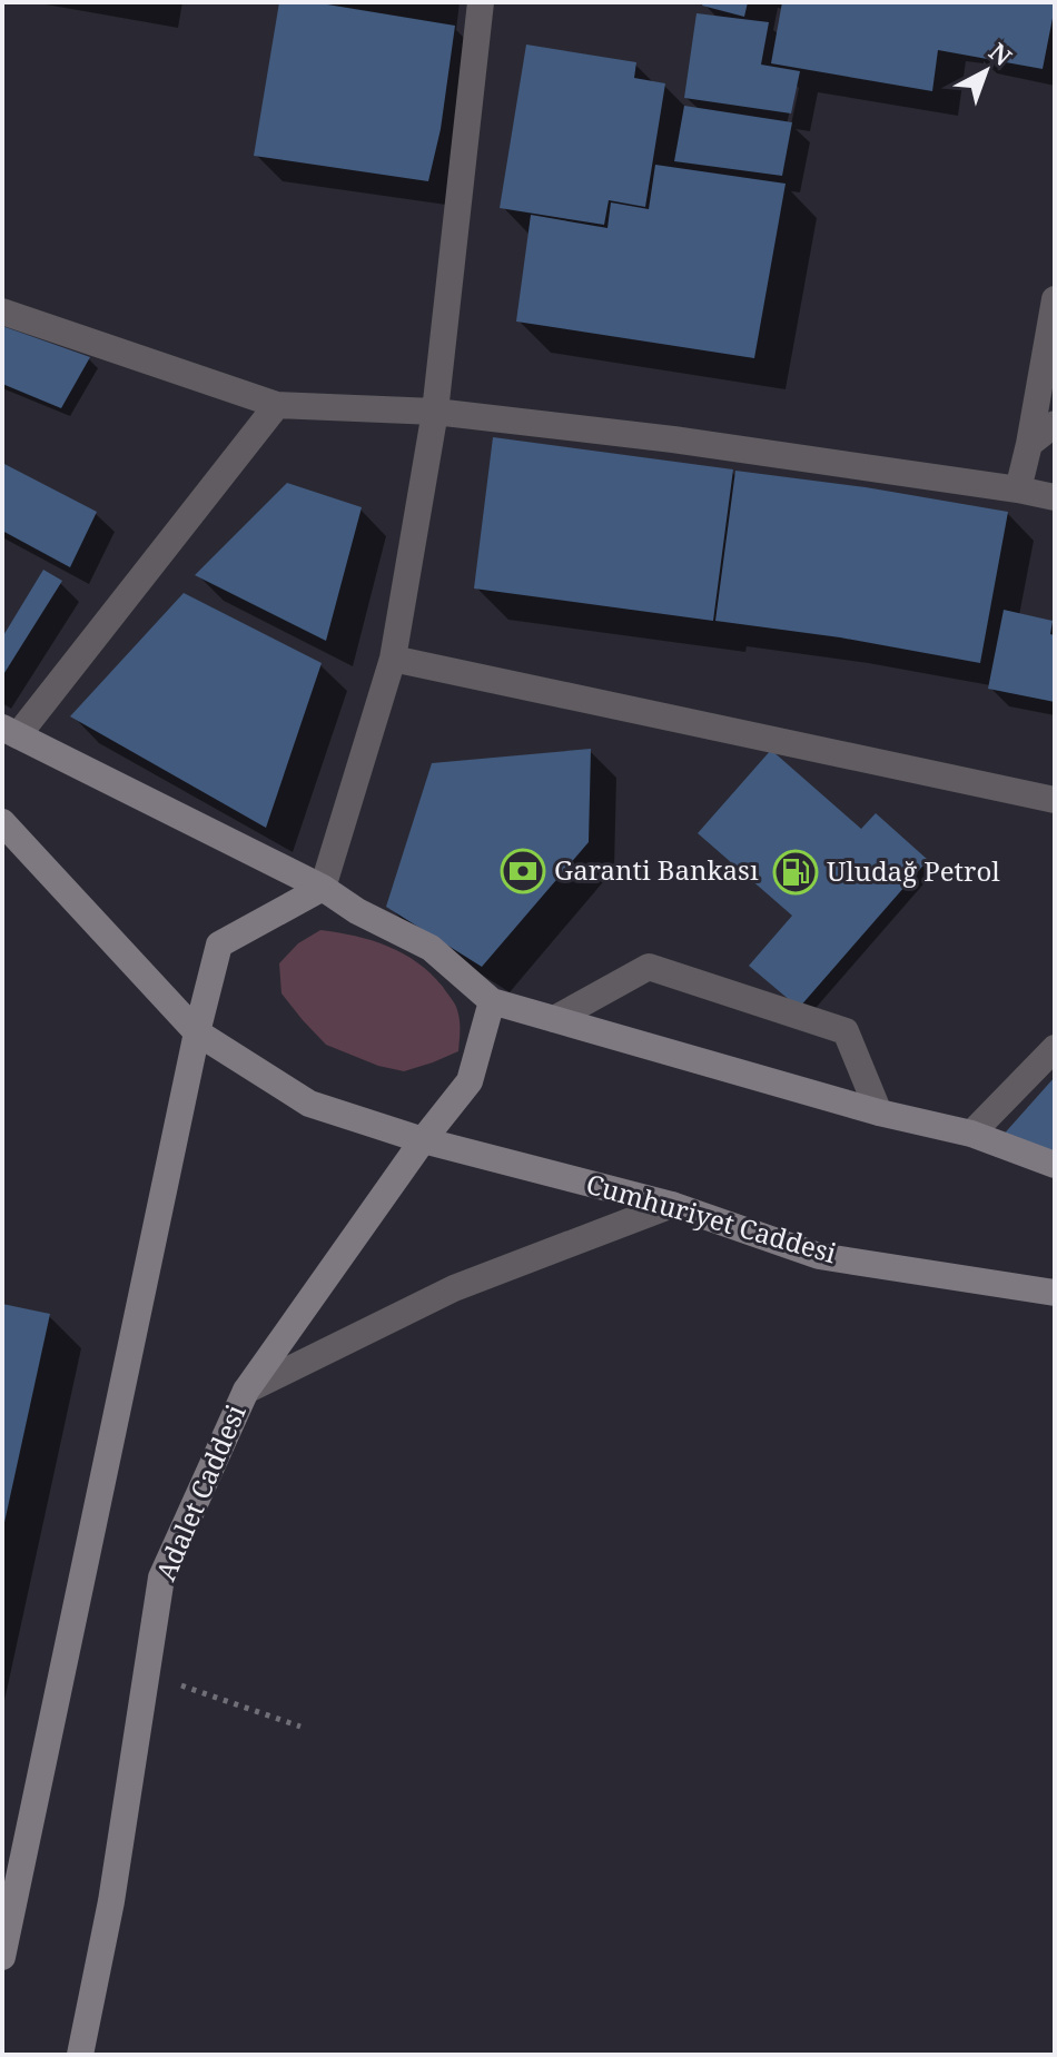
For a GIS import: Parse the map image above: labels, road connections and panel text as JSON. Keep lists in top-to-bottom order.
{
  "streets": {
    "main road": ["Cumhuriyet Caddesi", "Adalet Caddesi"]
  },
  "crossings": [
    ["Cumhuriyet Caddesi", "Adalet Caddesi"]
  ],
  "places": {
    "bank": ["Garanti Bankası"],
    "fuel station": ["Uludağ Petrol"]
  },
  "north": "top right"
}
